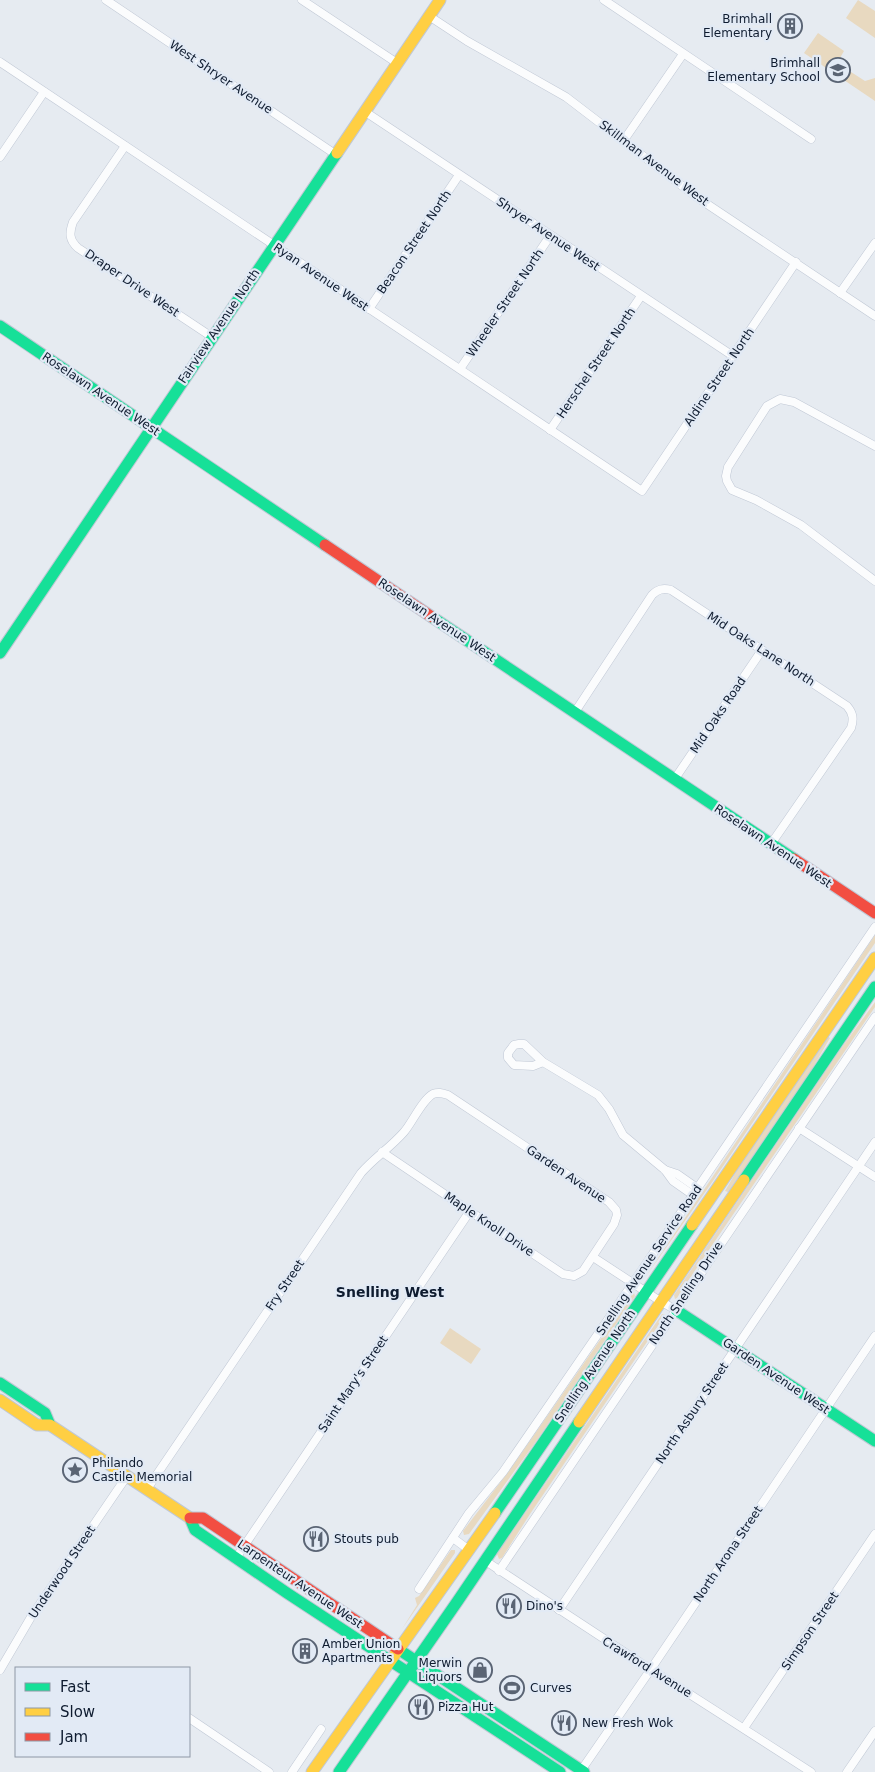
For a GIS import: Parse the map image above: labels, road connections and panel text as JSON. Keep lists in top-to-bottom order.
{
  "streets": {
    "main road": [
      "Fairview Avenue North",
      "Roselawn Avenue West",
      "Snelling Avenue North",
      "Garden Avenue West",
      "Larpenteur Avenue West"
    ],
    "street": [
      "West Shryer Avenue",
      "Skillman Avenue West",
      "Shryer Avenue West",
      "Beacon Street North",
      "Ryan Avenue West",
      "Draper Drive West",
      "Wheeler Street North",
      "Herschel Street North",
      "Aldine Street North",
      "Mid Oaks Lane North",
      "Mid Oaks Road",
      "Garden Avenue",
      "Maple Knoll Drive",
      "Snelling Avenue Service Road",
      "Fry Street",
      "North Snelling Drive",
      "Saint Mary's Street",
      "North Asbury Street",
      "North Arona Street",
      "Underwood Street",
      "Simpson Street",
      "Crawford Avenue"
    ]
  },
  "crossings": [
    ["West Shryer Avenue", "Fairview Avenue North"],
    ["Skillman Avenue West", "Fairview Avenue North"],
    ["Skillman Avenue West", "Aldine Street North"],
    ["Shryer Avenue West", "Beacon Street North"],
    ["Shryer Avenue West", "Wheeler Street North"],
    ["Shryer Avenue West", "Fairview Avenue North"],
    ["Shryer Avenue West", "Herschel Street North"],
    ["Shryer Avenue West", "Aldine Street North"],
    ["Beacon Street North", "Ryan Avenue West"],
    ["Ryan Avenue West", "Draper Drive West"],
    ["Ryan Avenue West", "Wheeler Street North"],
    ["Ryan Avenue West", "Fairview Avenue North"],
    ["Ryan Avenue West", "Herschel Street North"],
    ["Ryan Avenue West", "Aldine Street North"],
    ["Draper Drive West", "Fairview Avenue North"],
    ["Fairview Avenue North", "Roselawn Avenue West"],
    ["Roselawn Avenue West", "Mid Oaks Lane North"],
    ["Roselawn Avenue West", "Mid Oaks Road"],
    ["Mid Oaks Lane North", "Mid Oaks Road"],
    ["Garden Avenue", "Maple Knoll Drive"],
    ["Garden Avenue", "Fry Street"],
    ["Maple Knoll Drive", "Fry Street"],
    ["Maple Knoll Drive", "Saint Mary's Street"],
    ["Fry Street", "Larpenteur Avenue West"],
    ["North Snelling Drive", "Garden Avenue West"],
    ["North Snelling Drive", "Crawford Avenue"],
    ["Snelling Avenue North", "Larpenteur Avenue West"],
    ["Snelling Avenue North", "Crawford Avenue"],
    ["Garden Avenue West", "North Asbury Street"],
    ["Garden Avenue West", "North Arona Street"],
    ["Saint Mary's Street", "Larpenteur Avenue West"],
    ["North Asbury Street", "Crawford Avenue"],
    ["North Arona Street", "Larpenteur Avenue West"],
    ["North Arona Street", "Crawford Avenue"],
    ["Underwood Street", "Larpenteur Avenue West"],
    ["Simpson Street", "Crawford Avenue"]
  ],
  "districts": ["Snelling West"],
  "places": {
    "building": ["Brimhall Elementary", "Amber Union Apartments"],
    "school or university": ["Brimhall Elementary School"],
    "place": ["Philando Castile Memorial"],
    "restaurant": [
      "Stouts pub",
      "Dino's",
      "Pizza Hut",
      "New Fresh Wok"
    ],
    "shop": ["Merwin Liquors"],
    "sports": ["Curves"]
  },
  "legend": ["Fast", "Slow", "Jam"]
}
